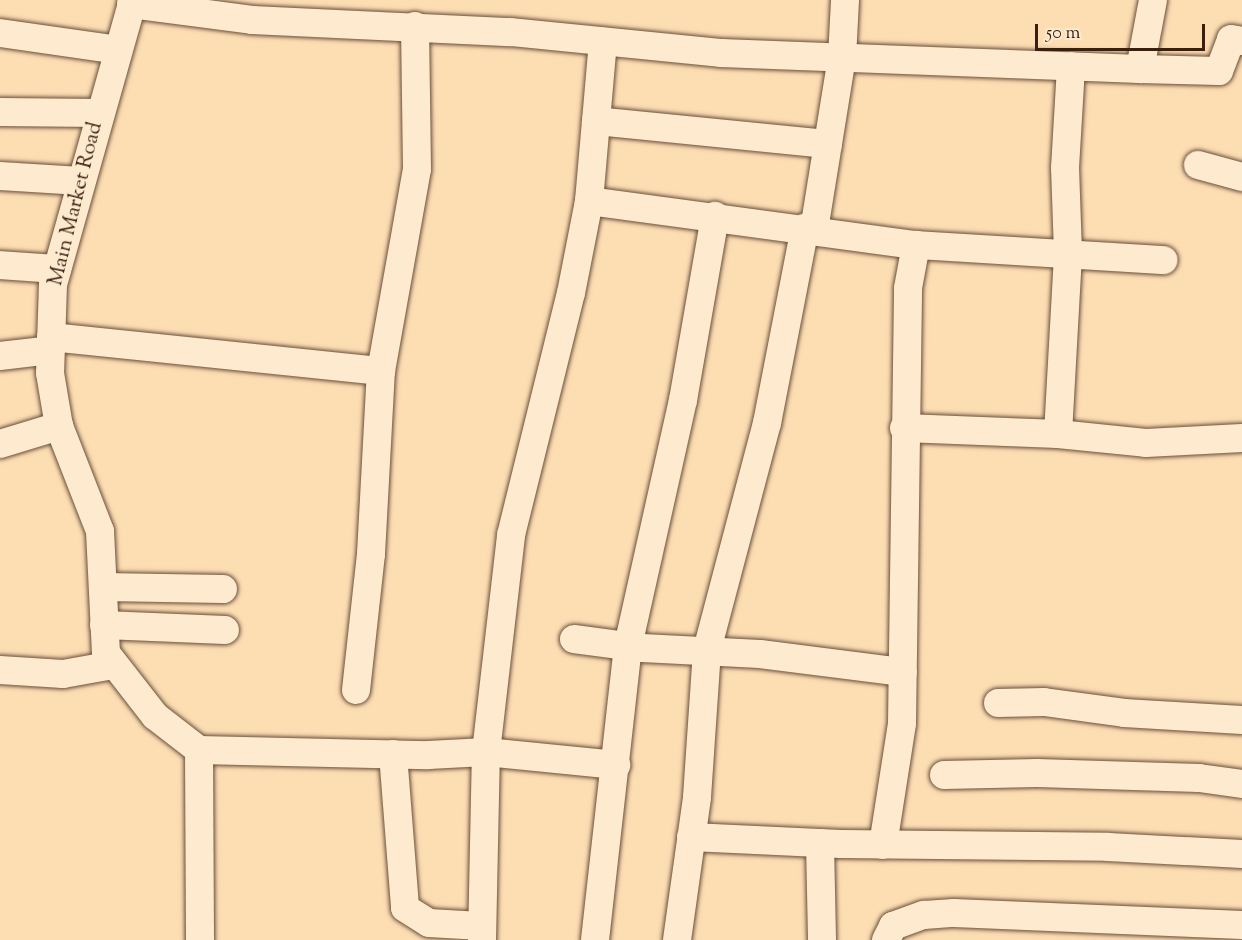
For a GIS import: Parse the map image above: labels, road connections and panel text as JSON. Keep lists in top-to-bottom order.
{
  "streets": {
    "street": ["Main Market Road"]
  },
  "scale_bar": "50 m"
}
